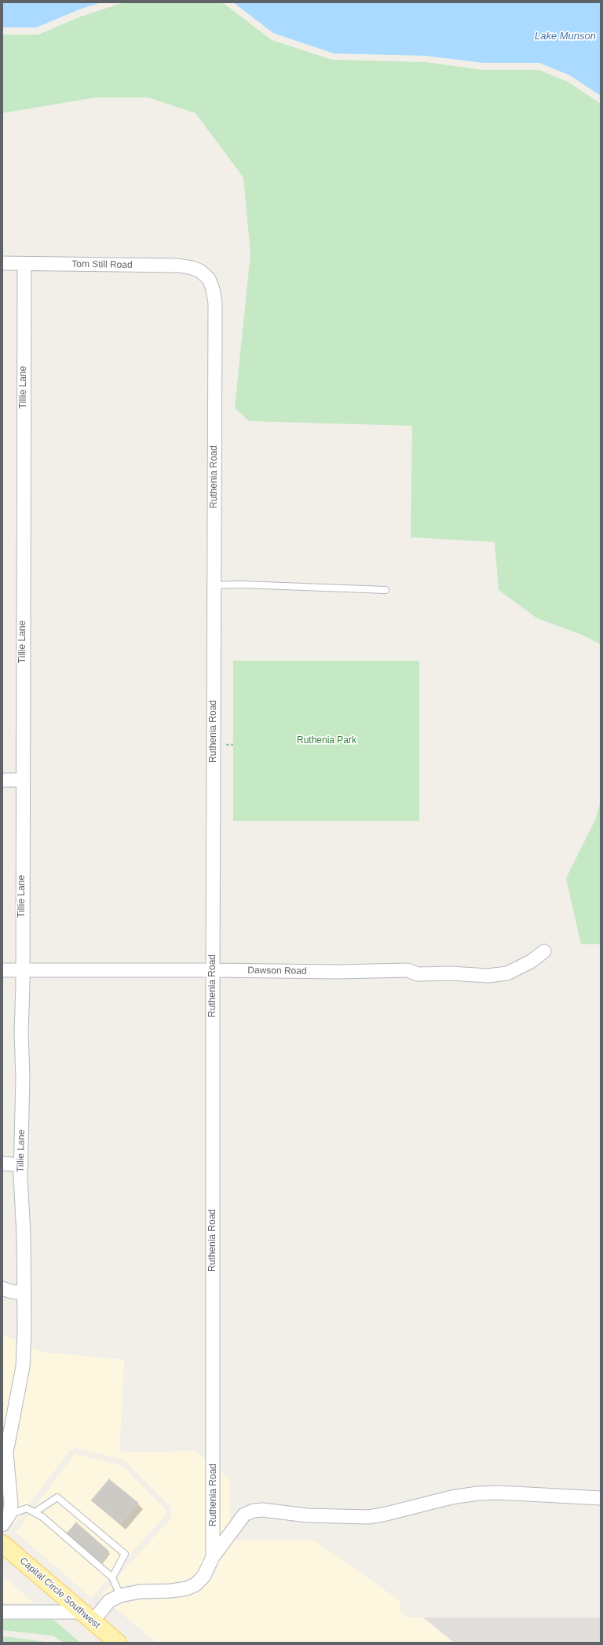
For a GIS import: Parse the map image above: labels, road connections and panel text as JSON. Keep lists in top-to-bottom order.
{
  "streets": {
    "main road": ["Capital Circle Southwest"],
    "street": [
      "Tom Still Road",
      "Tillie Lane",
      "Ruthenia Road",
      "Dawson Road"
    ]
  },
  "crossings": [
    ["Tom Still Road", "Tillie Lane"],
    ["Tom Still Road", "Ruthenia Road"],
    ["Tillie Lane", "Dawson Road"],
    ["Ruthenia Road", "Dawson Road"],
    ["Ruthenia Road", "Capital Circle Southwest"]
  ],
  "water": ["Lake Munson"],
  "parks": ["Ruthenia Park"]
}
